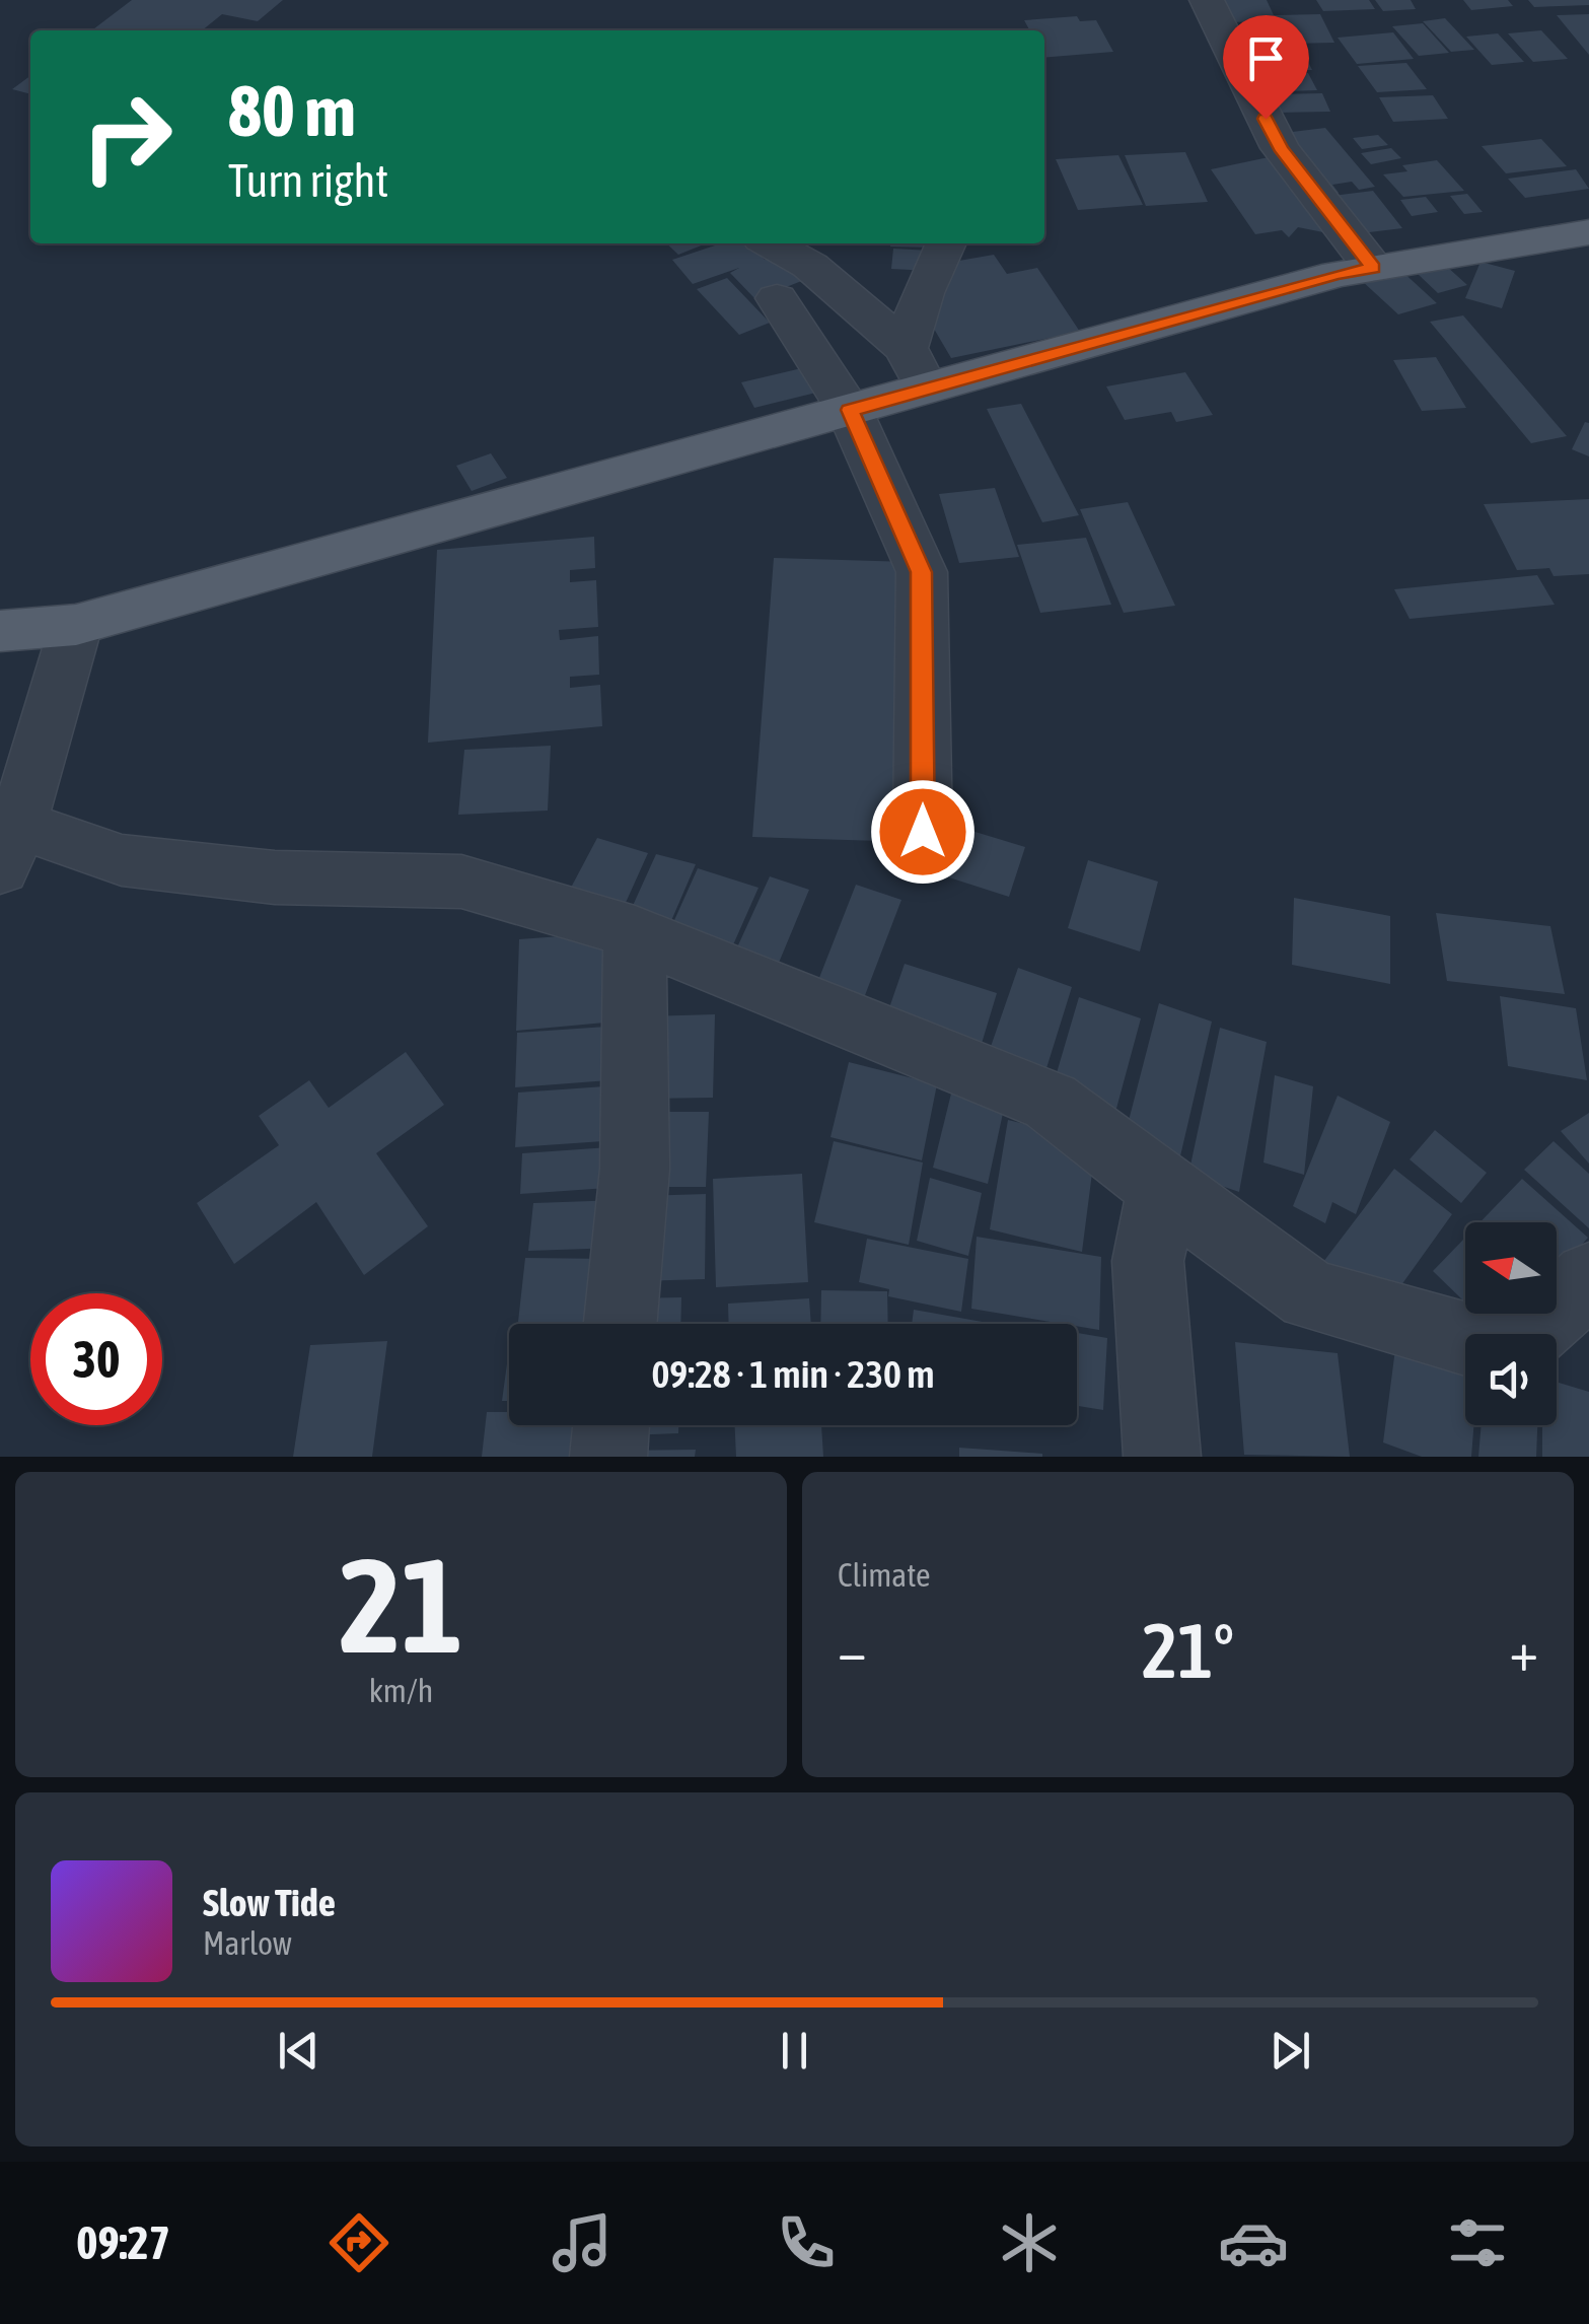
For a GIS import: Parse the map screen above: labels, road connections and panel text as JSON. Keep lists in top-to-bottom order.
{
  "north": "left",
  "page": {
    "turn": ["80 m", "Turn right"],
    "limit": "30",
    "trip": "09:28 · 1 min · 230 m",
    "tile": [
      ["21", "km/h"],
      "Climate"
    ],
    "heat": ["−", "21°", "+"],
    "song": ["Slow Tide", "Marlow"],
    "tabs": "09:27"
  }
}
